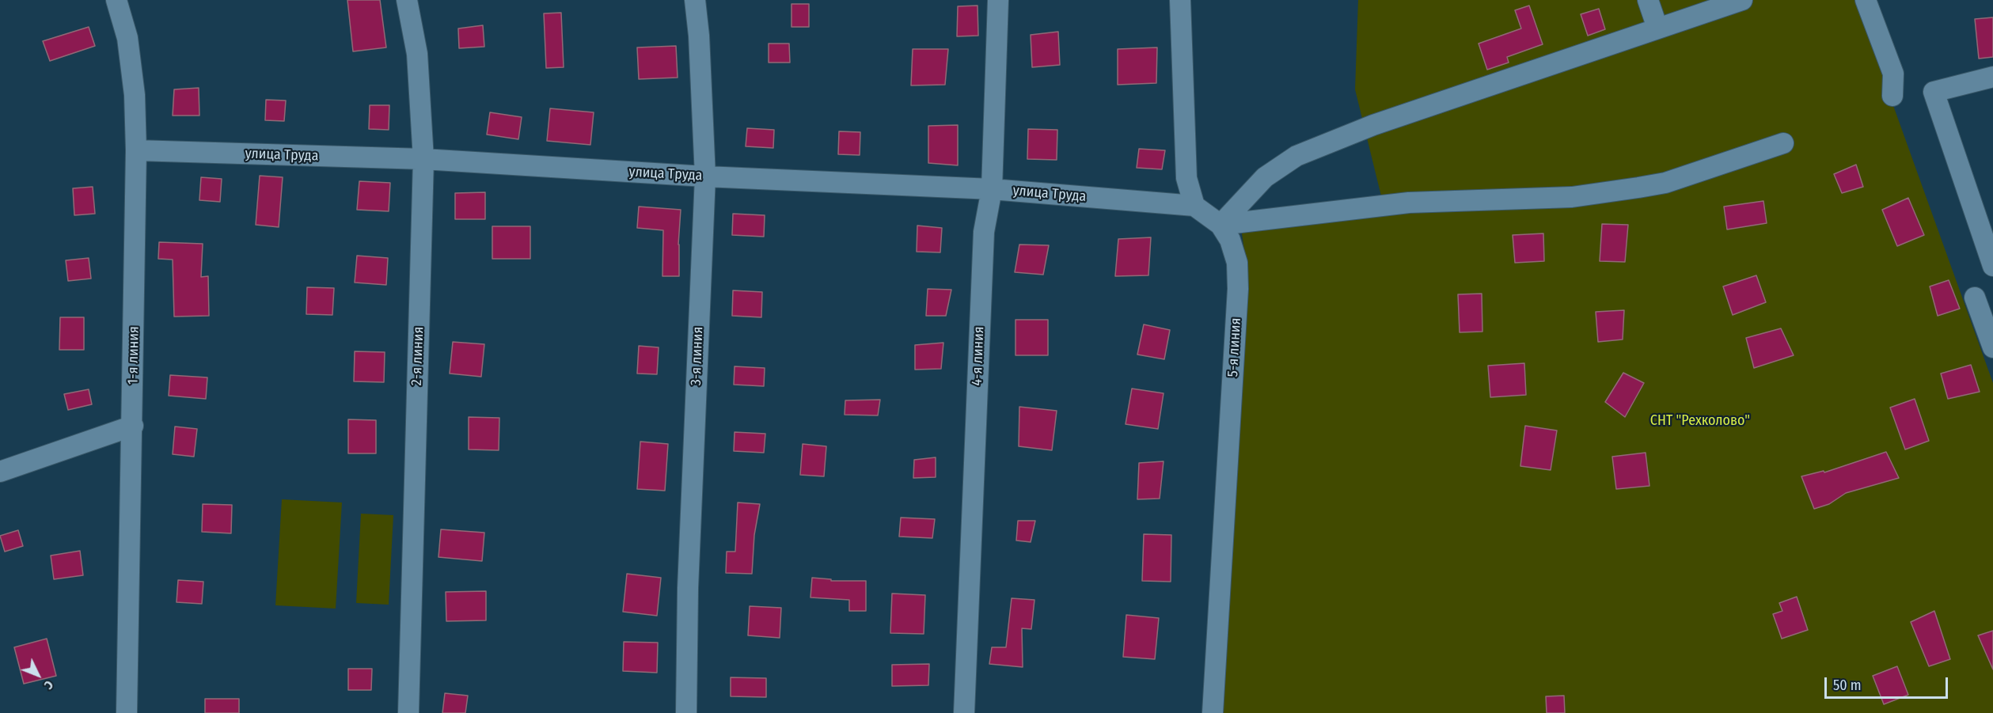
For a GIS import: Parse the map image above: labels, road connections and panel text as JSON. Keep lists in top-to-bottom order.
{
  "streets": {
    "street": [
      "улица Труда",
      "5-я линия",
      "1-я линия",
      "2-я линия",
      "3-я линия",
      "4-я линия"
    ]
  },
  "crossings": [
    ["улица Труда", "5-я линия"],
    ["улица Труда", "1-я линия"],
    ["улица Труда", "2-я линия"],
    ["улица Труда", "3-я линия"],
    ["улица Труда", "4-я линия"]
  ],
  "parks": ["СНТ \"Рехколово\""],
  "scale_bar": "50 m",
  "north": "bottom right"
}
